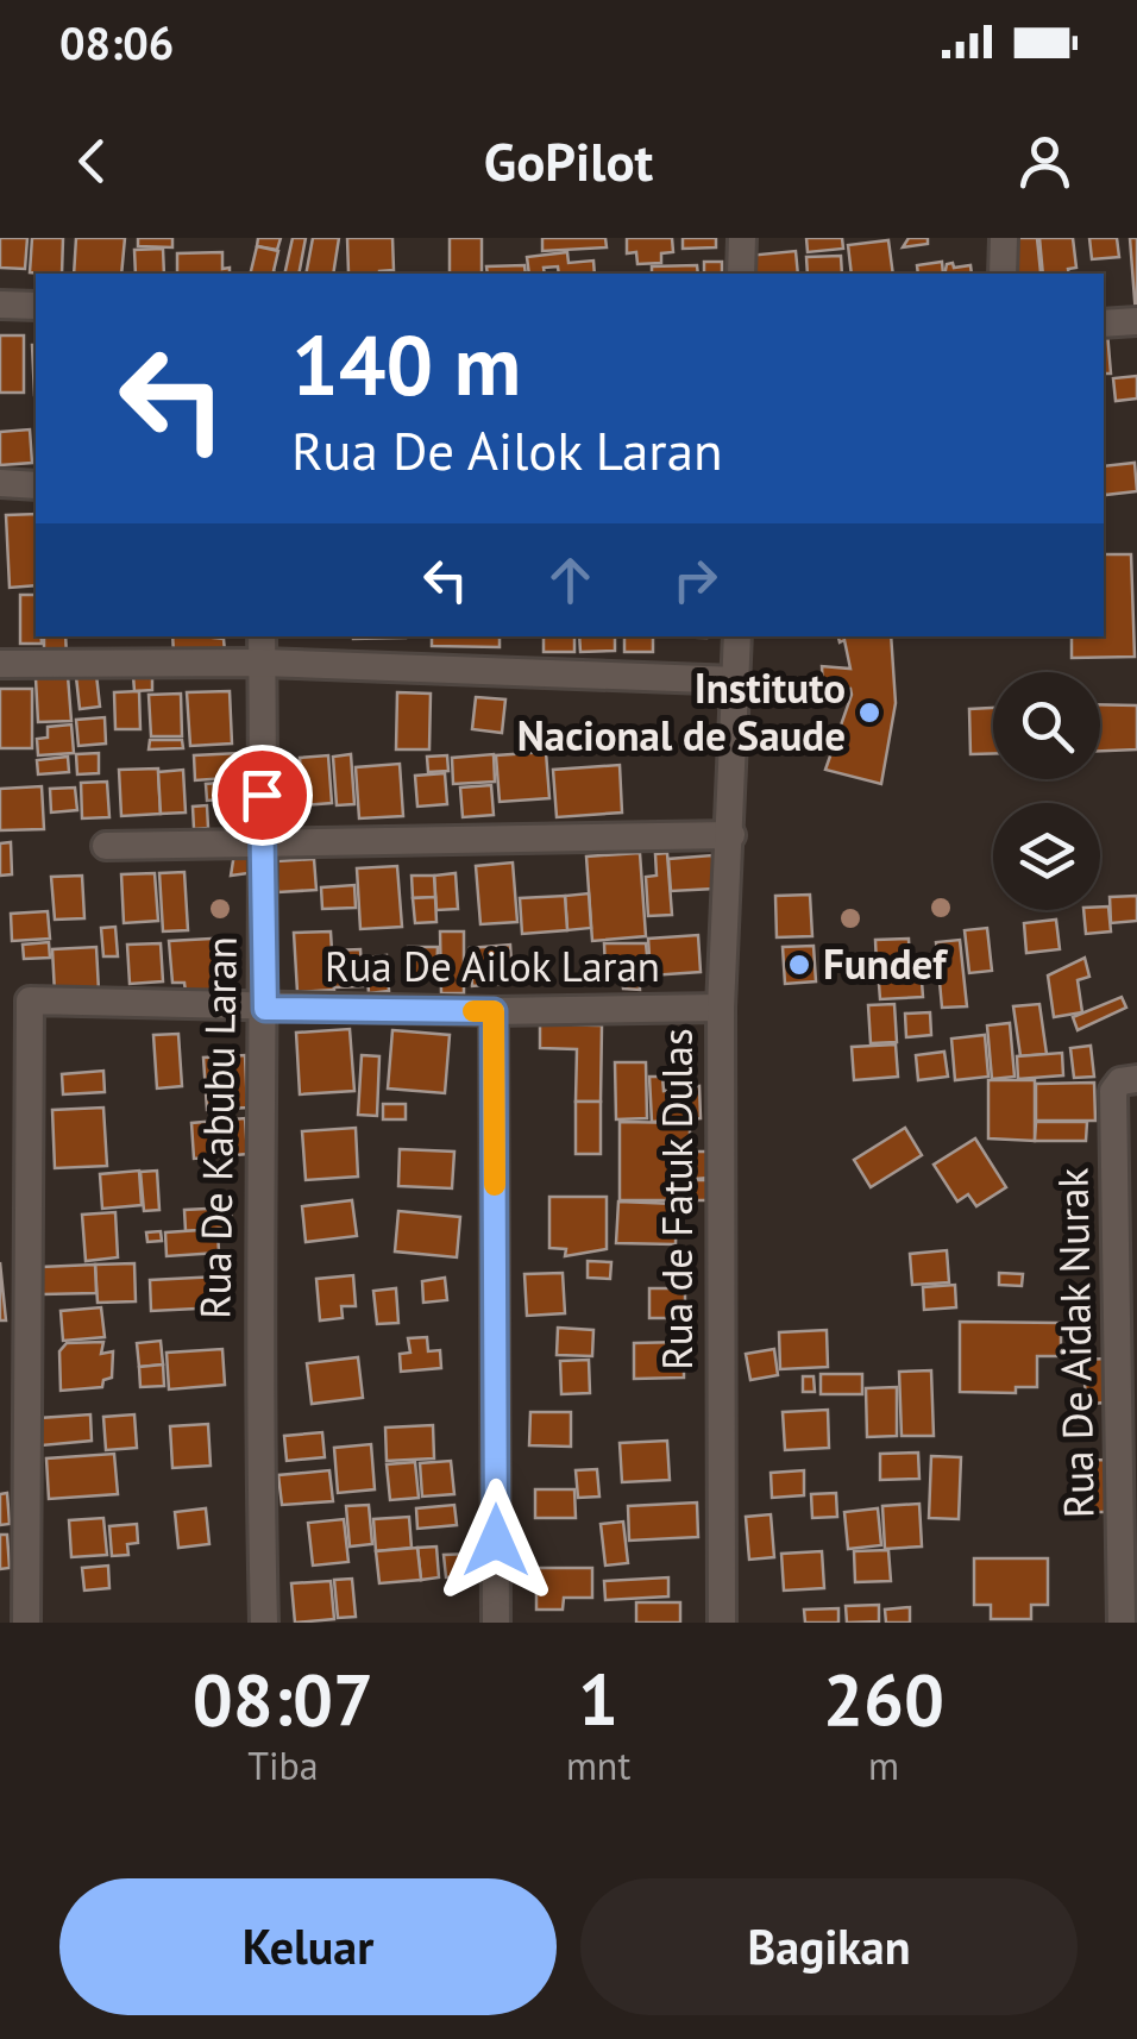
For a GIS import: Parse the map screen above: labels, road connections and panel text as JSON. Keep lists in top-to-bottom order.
{
  "streets": {
    "street": [
      "Rua De Ailok Laran",
      "Rua De Kabubu Laran",
      "Rua de Fatuk Dulas",
      "Rua De Aidak Nurak"
    ]
  },
  "crossings": [
    ["Rua De Ailok Laran", "Rua De Kabubu Laran"],
    ["Rua De Ailok Laran", "Rua de Fatuk Dulas"]
  ],
  "places": ["Instituto Nacional de Saude", "Fundef"],
  "page": {
    "status": "08:06",
    "header": "GoPilot",
    "turn": ["140 m", "Rua De Ailok Laran"],
    "eta": [
      "08:07",
      "Tiba",
      "1",
      "mnt",
      "260",
      "m"
    ],
    "buttons": ["Keluar", "Bagikan"]
  }
}
